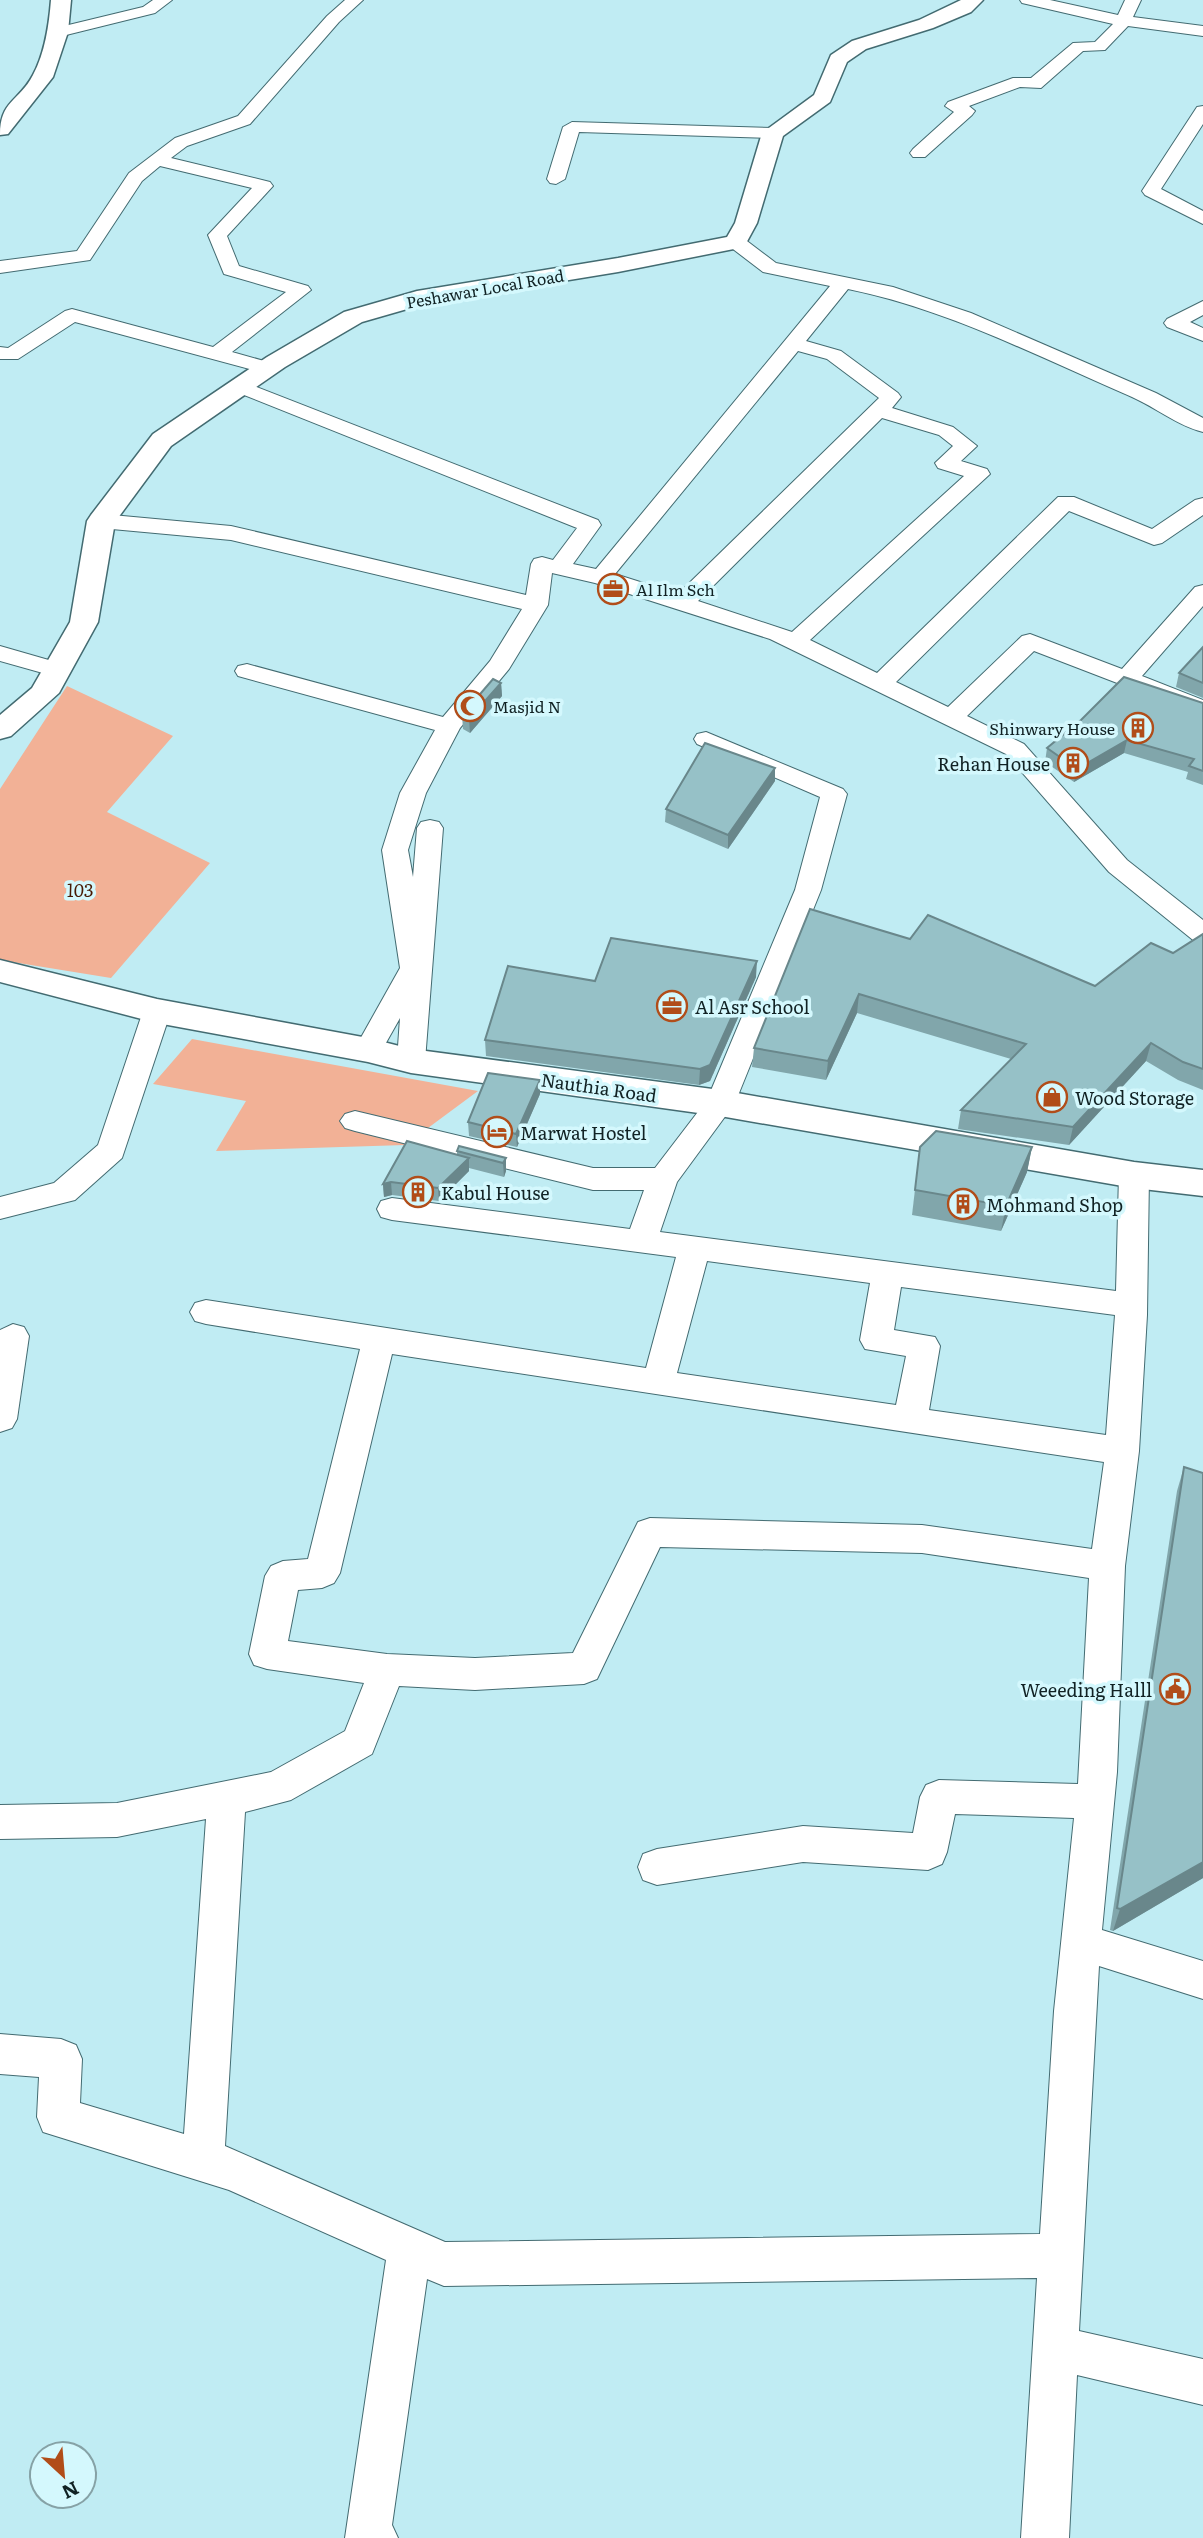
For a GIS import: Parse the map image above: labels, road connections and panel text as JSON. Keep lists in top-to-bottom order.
{
  "streets": {
    "street": ["Peshawar Local Road", "Nauthia Road"]
  },
  "parks": ["103"],
  "places": {
    "office": ["Al Ilm Sch", "Al Asr School"],
    "mosque": ["Masjid N"],
    "building": [
      "Shinwary House",
      "Rehan House",
      "Kabul House",
      "Mohmand Shop"
    ],
    "shop": ["Wood Storage"],
    "hotel": ["Marwat Hostel"],
    "public building": ["Weeeding Halll"]
  },
  "north": "bottom right"
}
